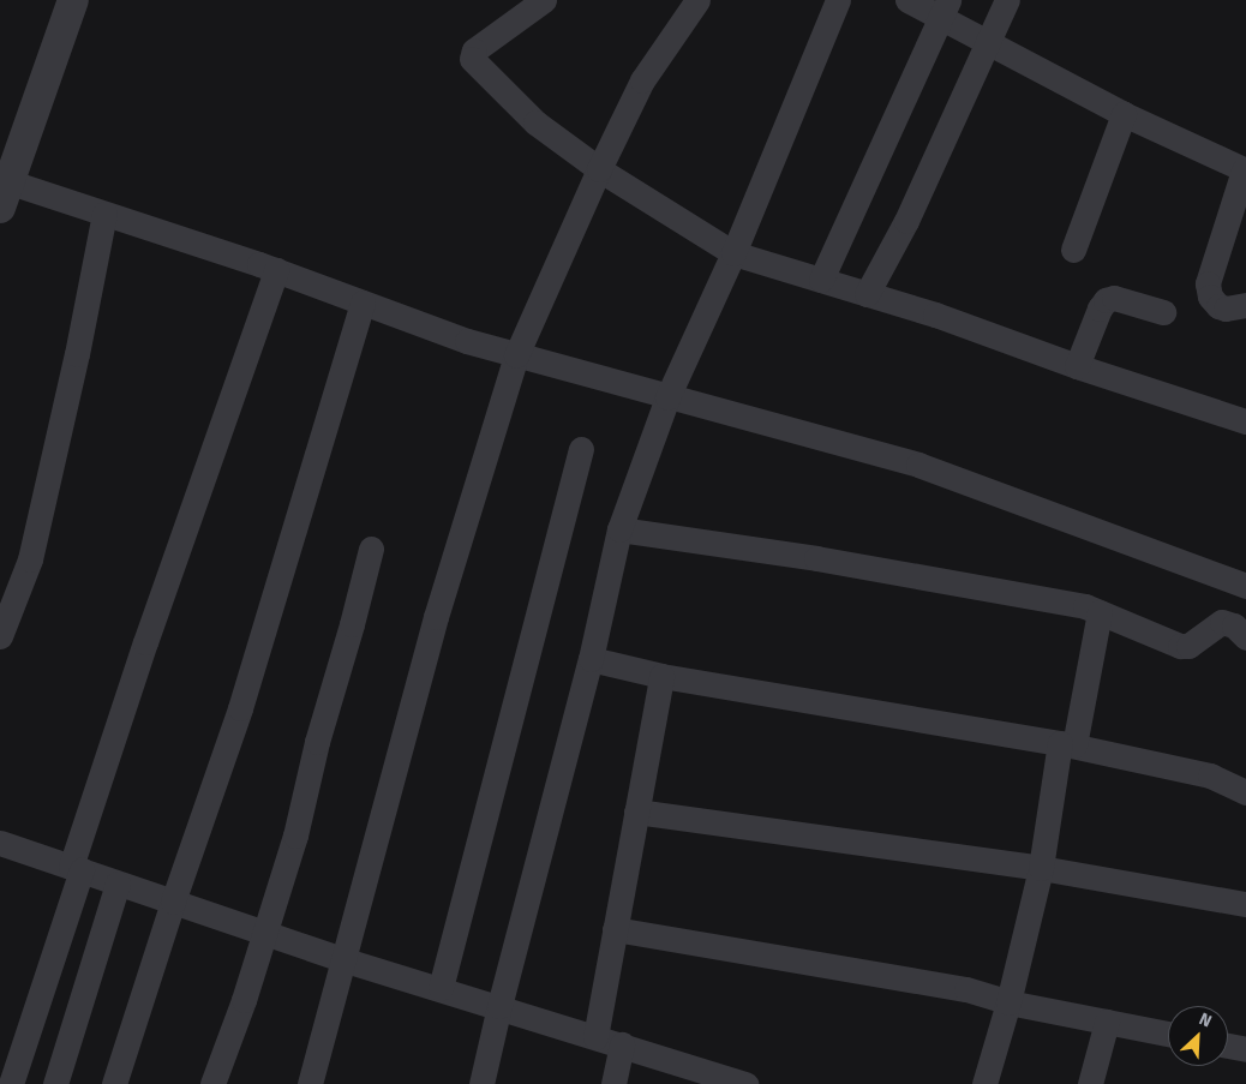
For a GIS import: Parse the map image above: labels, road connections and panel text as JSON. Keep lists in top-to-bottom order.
{
  "north": "top right"
}
